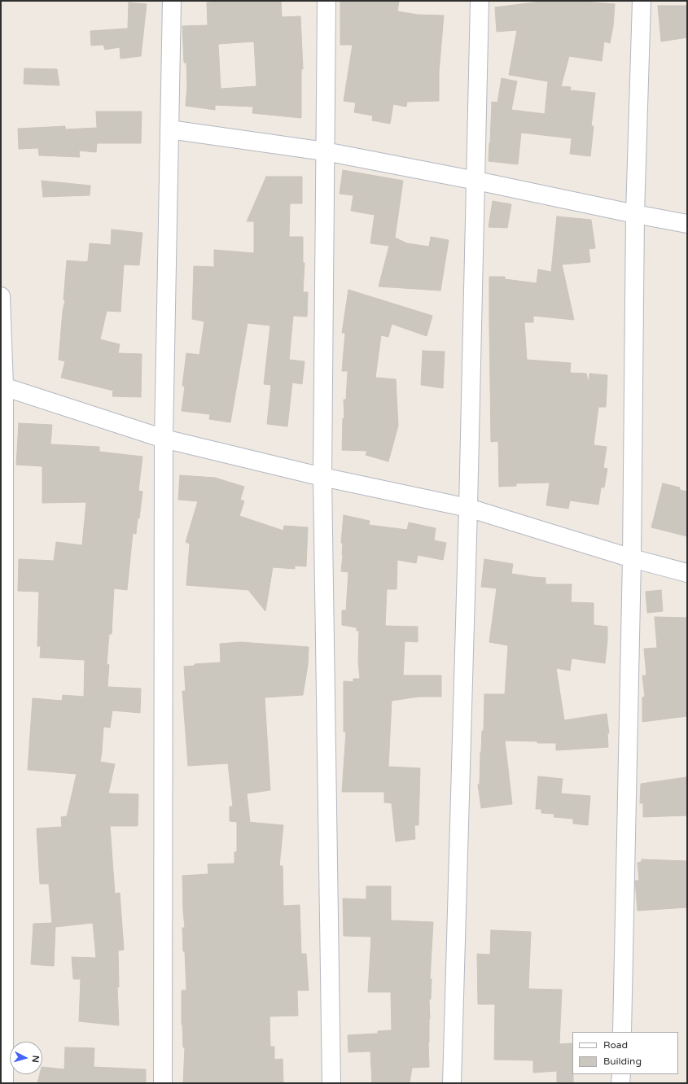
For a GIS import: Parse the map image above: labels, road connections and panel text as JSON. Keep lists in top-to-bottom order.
{
  "legend": ["Road", "Building"],
  "north": "right"
}
